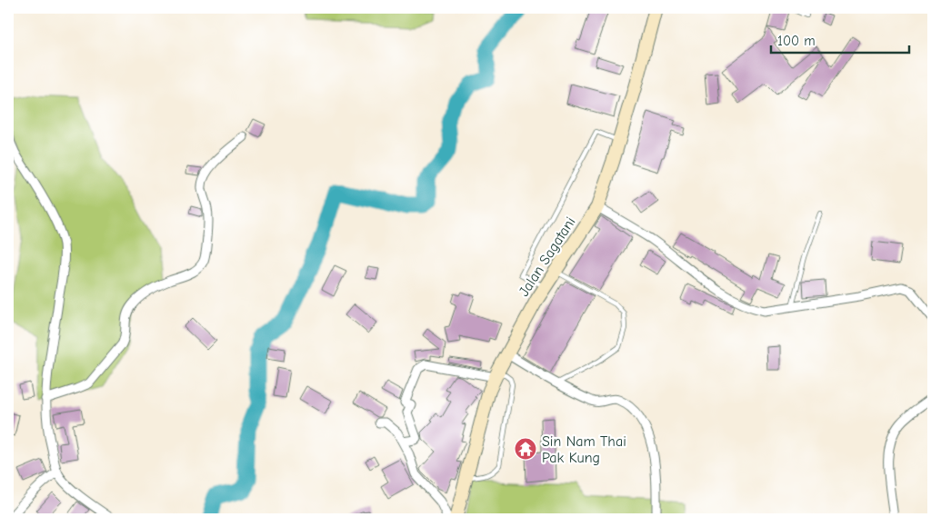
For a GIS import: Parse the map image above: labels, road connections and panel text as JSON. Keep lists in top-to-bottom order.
{
  "streets": {
    "street": ["Jalan Sagatani"]
  },
  "places": {
    "temple": ["Sin Nam Thai Pak Kung"]
  },
  "scale_bar": "100 m"
}
